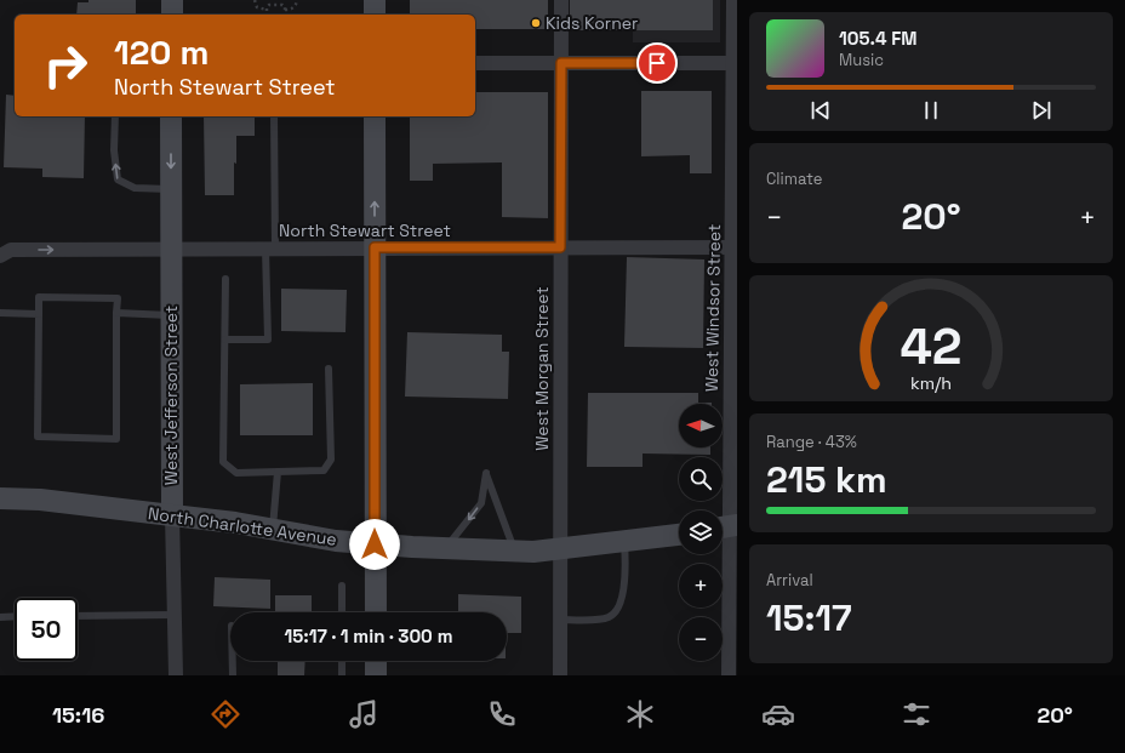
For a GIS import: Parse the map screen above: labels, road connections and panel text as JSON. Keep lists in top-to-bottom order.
{
  "streets": {
    "main road": ["West Jefferson Street", "North Charlotte Avenue"],
    "street": ["North Stewart Street", "West Windsor Street", "West Morgan Street"]
  },
  "crossings": [
    ["North Stewart Street", "West Windsor Street"],
    ["North Stewart Street", "West Morgan Street"],
    ["North Stewart Street", "West Jefferson Street"],
    ["West Morgan Street", "North Charlotte Avenue"],
    ["West Jefferson Street", "North Charlotte Avenue"]
  ],
  "places": ["Kids Korner"],
  "north": "left",
  "page": {
    "turn": ["120 m", "North Stewart Street"],
    "song": ["105.4 FM", "Music"],
    "tile": [
      "Climate",
      ["Range · 43%", "215 km"],
      ["Arrival", "15:17"]
    ],
    "heat": ["−", "20°", "+"],
    "map_buttons": ["+", "−"],
    "limit": "50",
    "trip": "15:17 · 1 min · 300 m",
    "tabs": ["15:16", "20°"],
    "gauge": ["42", "km/h"]
  }
}
